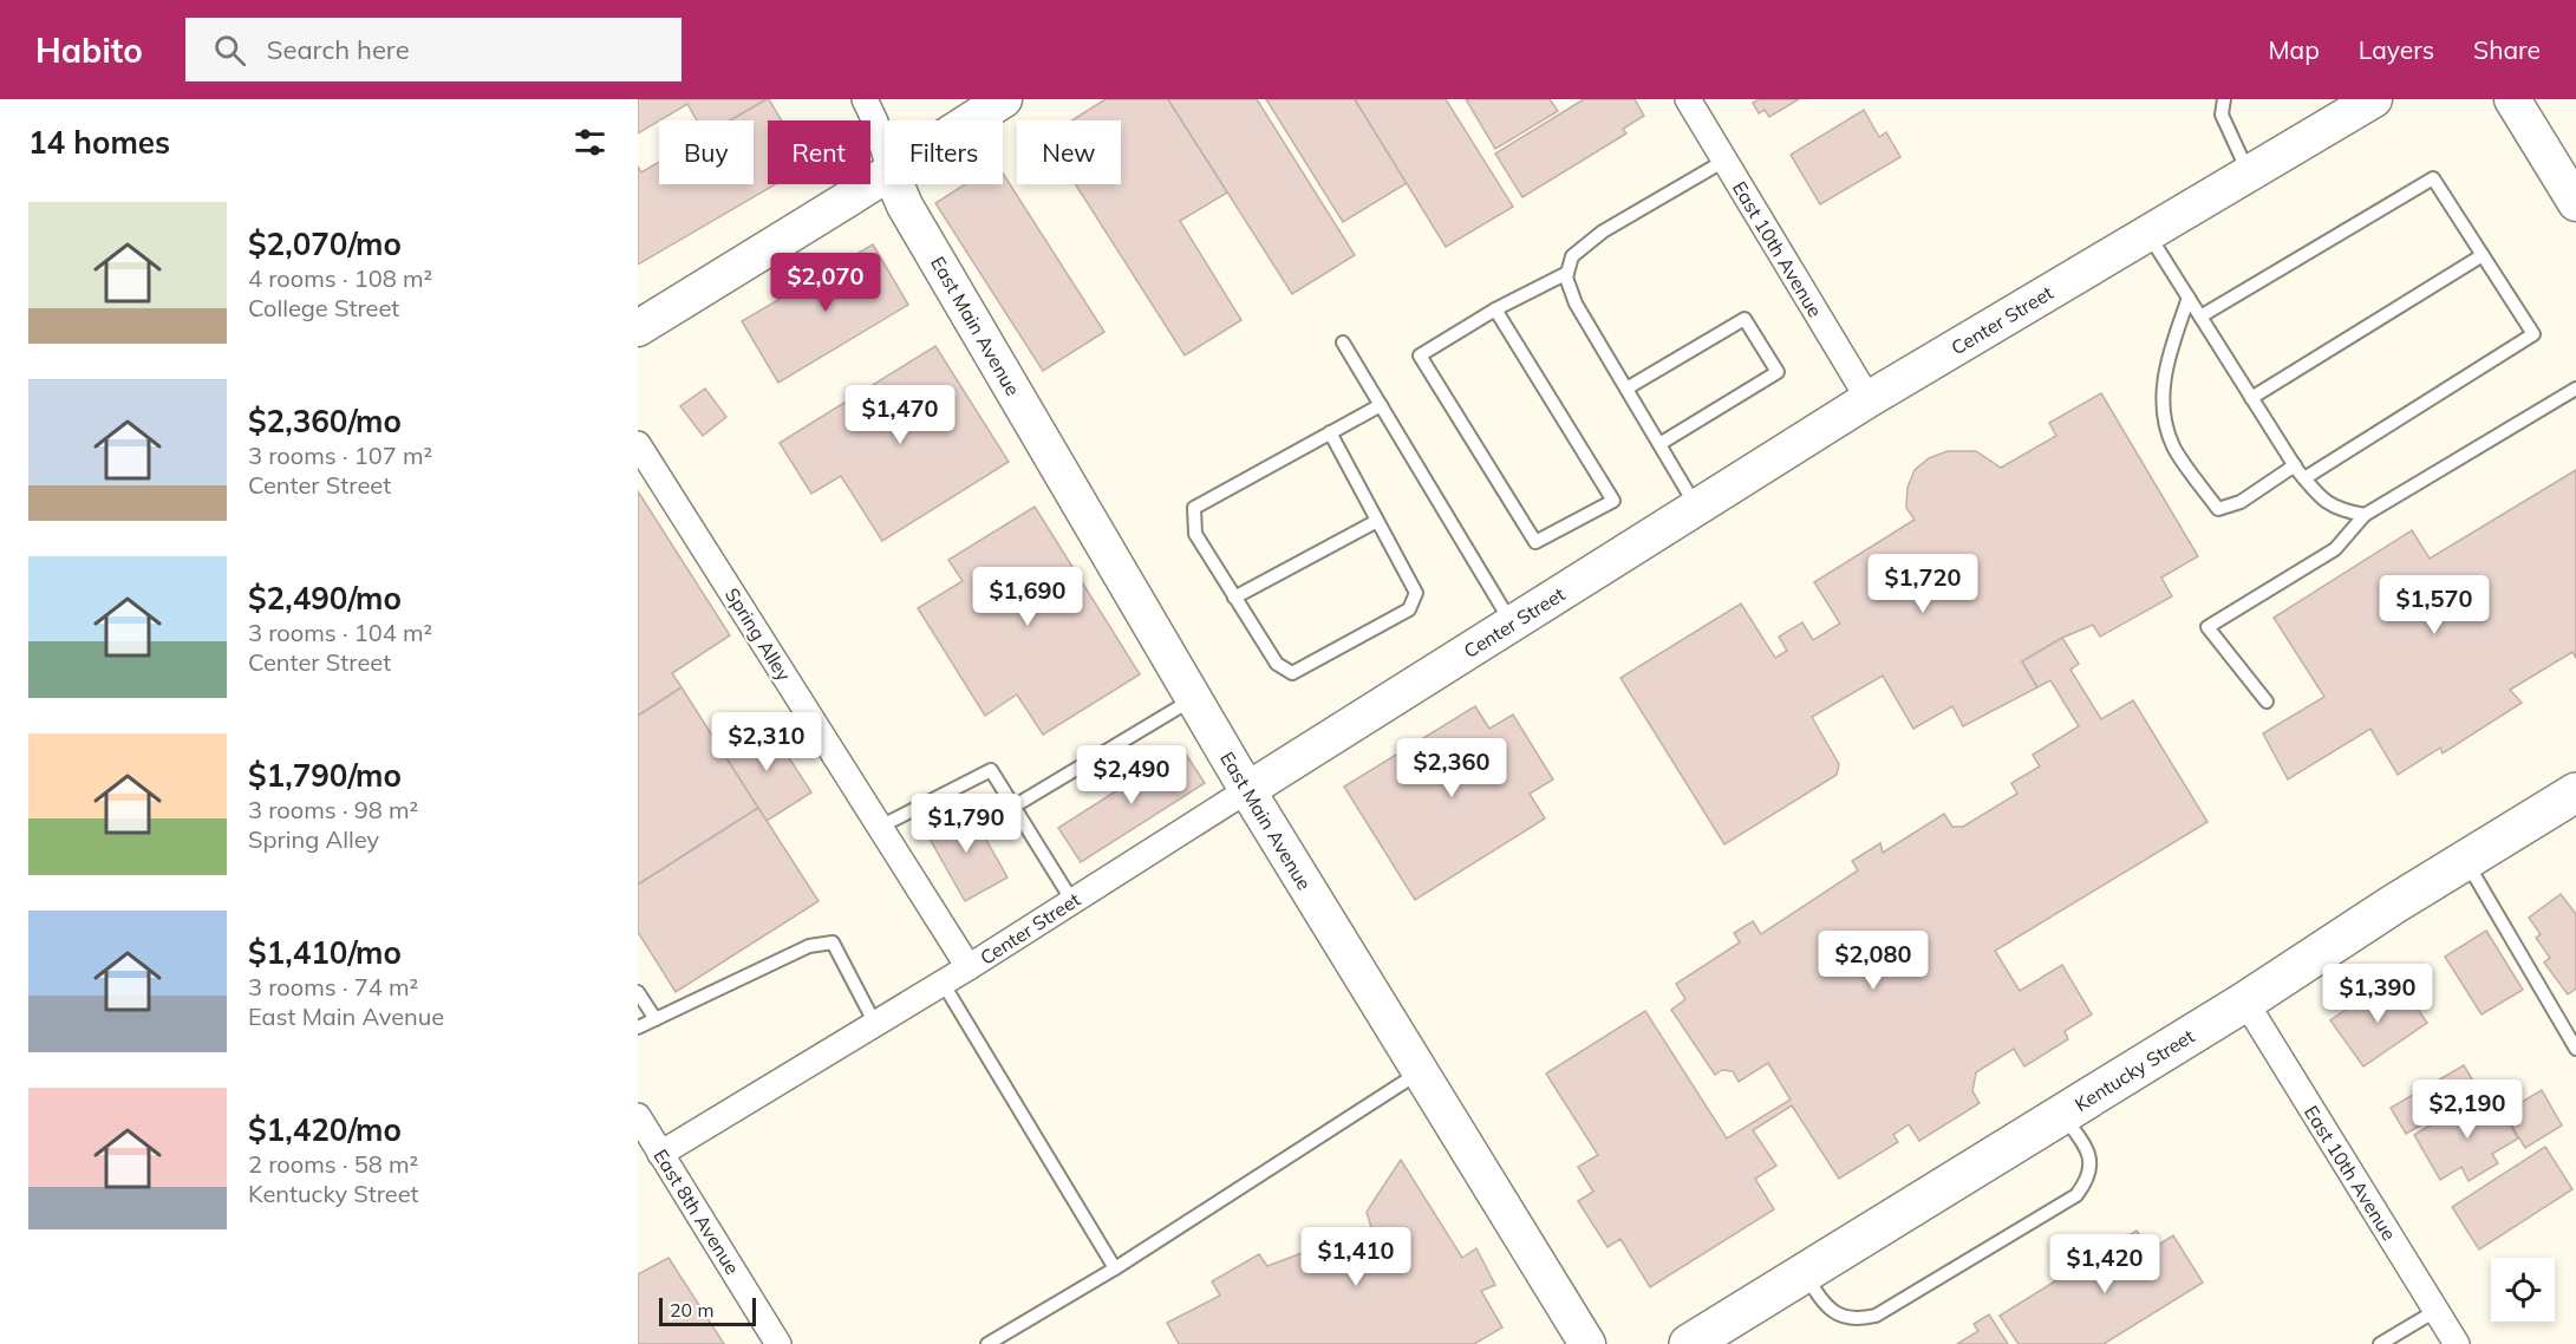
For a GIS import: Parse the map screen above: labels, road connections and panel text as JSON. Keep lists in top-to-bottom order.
{
  "streets": {
    "main road": ["Kentucky Street"],
    "street": [
      "East 10th Avenue",
      "Center Street",
      "East Main Avenue",
      "Spring Alley",
      "East 8th Avenue"
    ]
  },
  "crossings": [
    ["East 10th Avenue", "Center Street"],
    ["East 10th Avenue", "Kentucky Street"],
    ["Center Street", "East Main Avenue"],
    ["Center Street", "Spring Alley"],
    ["Center Street", "East 8th Avenue"]
  ],
  "scale_bar": "20 m",
  "page": {
    "header": "Habito",
    "search": "Search here",
    "nav": ["Map", "Layers", "Share"],
    "heading": "14 homes",
    "chip": [
      "Buy",
      "Rent",
      "Filters",
      "New"
    ],
    "list": [
      {
        "name": "$2,070/mo",
        "note": "4 rooms · 108 m² · College Street"
      },
      {
        "name": "$2,360/mo",
        "note": "3 rooms · 107 m² · Center Street"
      },
      {
        "name": "$2,490/mo",
        "note": "3 rooms · 104 m² · Center Street"
      },
      {
        "name": "$1,790/mo",
        "note": "3 rooms · 98 m² · Spring Alley"
      },
      {
        "name": "$1,410/mo",
        "note": "3 rooms · 74 m² · East Main Avenue"
      },
      {
        "name": "$1,420/mo",
        "note": "2 rooms · 58 m² · Kentucky Street"
      }
    ],
    "price": [
      "$2,070",
      "$1,470",
      "$1,720",
      "$1,690",
      "$1,570",
      "$2,310",
      "$2,360",
      "$2,490",
      "$1,790",
      "$2,080",
      "$1,390",
      "$2,190",
      "$1,410",
      "$1,420"
    ],
    "scale": "20 m"
  }
}
